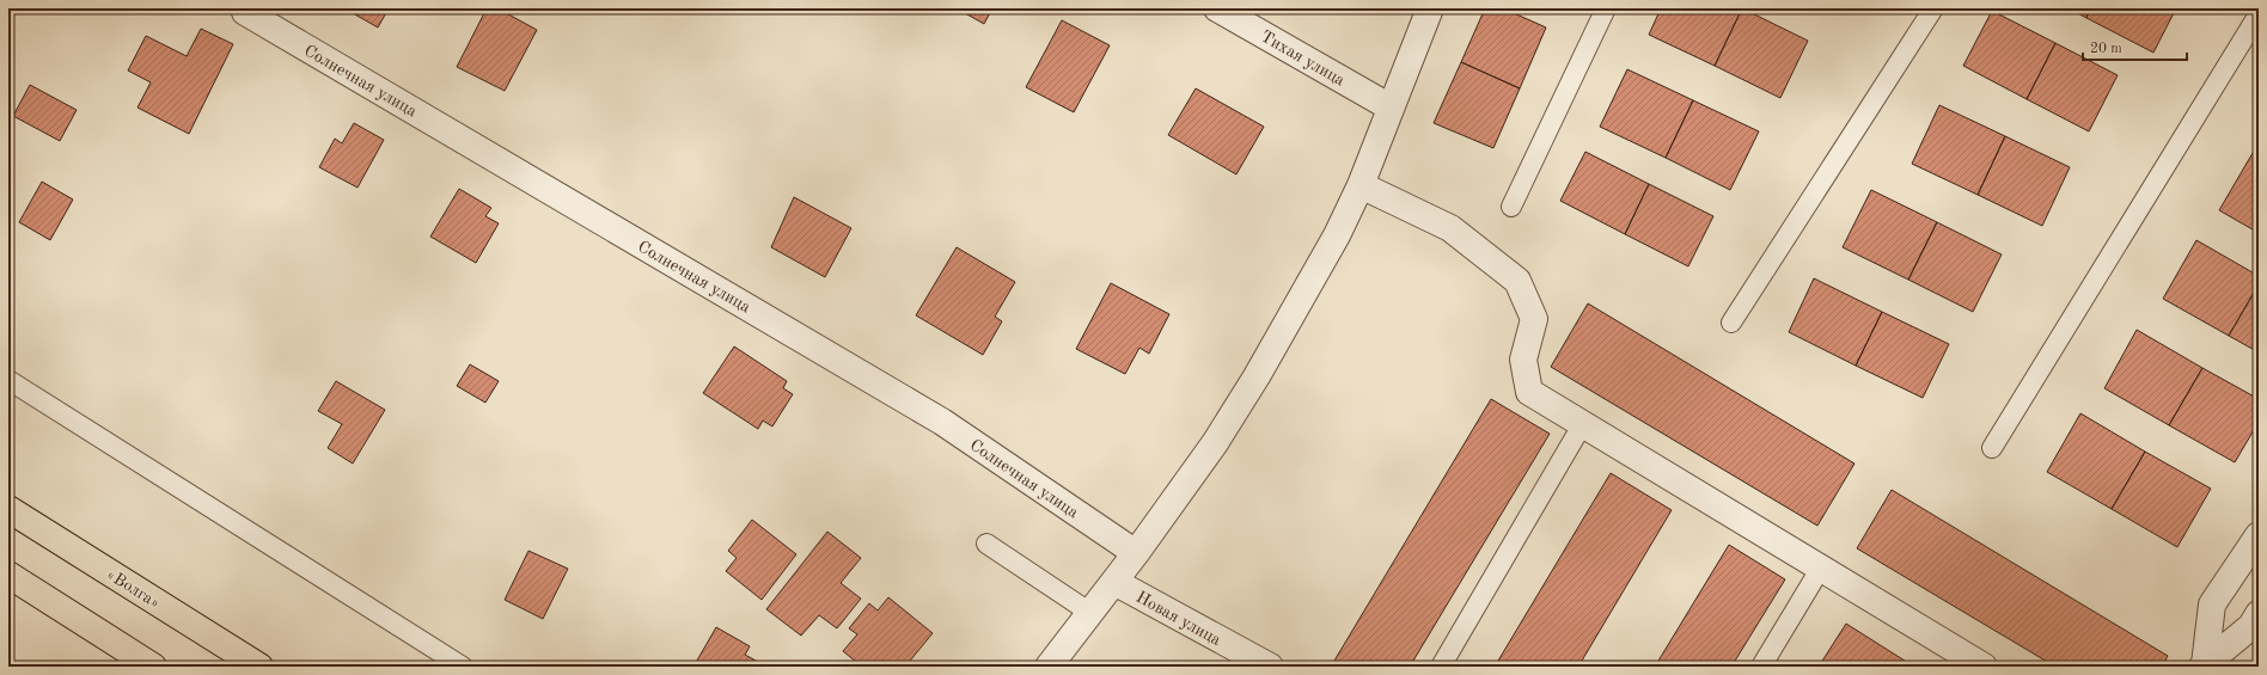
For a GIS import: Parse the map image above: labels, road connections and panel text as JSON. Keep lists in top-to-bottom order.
{
  "streets": {
    "highway": ["«Волга»"],
    "street": ["Тихая улица", "Солнечная улица", "Новая улица"]
  },
  "scale_bar": "20 m"
}
